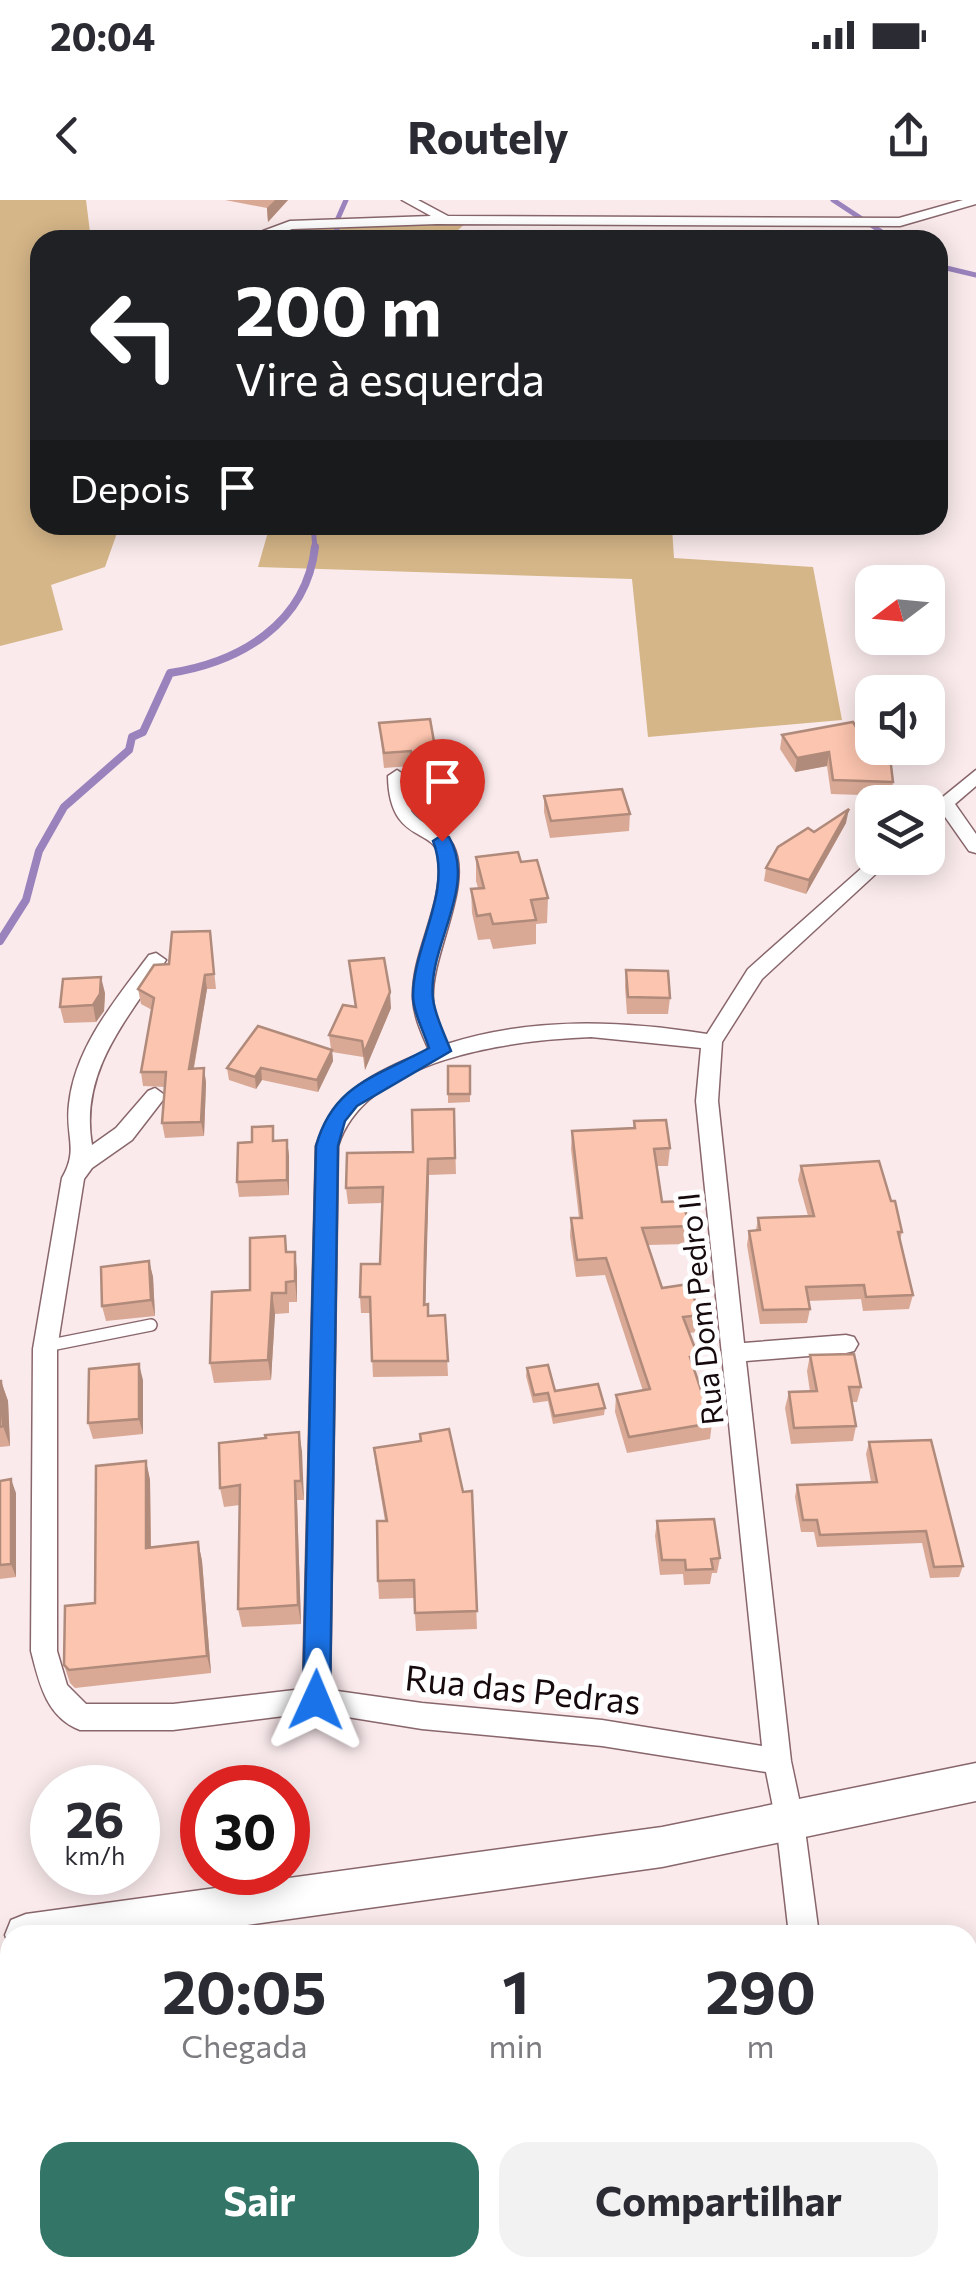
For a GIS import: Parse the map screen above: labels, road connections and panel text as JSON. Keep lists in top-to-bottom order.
{
  "streets": {
    "street": ["Rua Dom Pedro II", "Rua das Pedras"]
  },
  "crossings": [
    ["Rua Dom Pedro II", "Rua das Pedras"]
  ],
  "north": "left",
  "page": {
    "status": "20:04",
    "header": "Routely",
    "turn": ["200 m", "Vire à esquerda"],
    "then": "Depois",
    "speed": "26 km/h",
    "limit": "30",
    "eta": [
      "20:05",
      "Chegada",
      "1",
      "min",
      "290",
      "m"
    ],
    "buttons": ["Sair", "Compartilhar"]
  }
}
